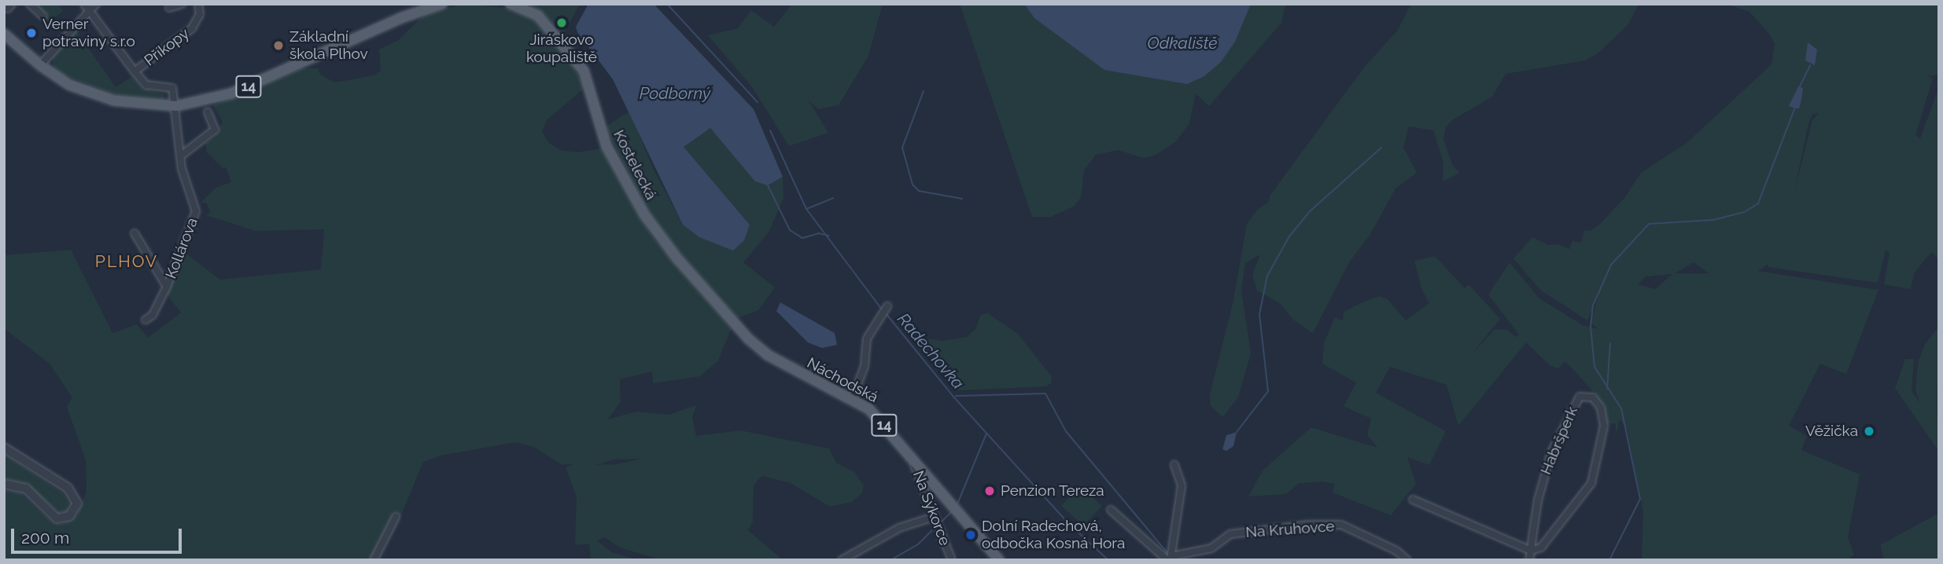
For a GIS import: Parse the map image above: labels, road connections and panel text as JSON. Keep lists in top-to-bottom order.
{
  "streets": {
    "main road": ["14", "Kostelecká", "Náchodská"],
    "street": [
      "Příkopy",
      "Kollárova",
      "Habršperk",
      "Na Sýkorce",
      "Na Kruhovce"
    ]
  },
  "crossings": [
    ["14", "Kollárova"],
    ["Kostelecká", "Náchodská"],
    ["Náchodská", "Na Sýkorce"]
  ],
  "districts": ["PLHOV"],
  "water": ["Odkaliště", "Podborný", "Radechovka"],
  "places": [
    "Jiráskovo koupaliště",
    "Verner potraviny s.r.o",
    "Základní škola Plhov",
    "Věžička",
    "Penzion Tereza",
    "Dolní Radechová, odbočka Kosná Hora"
  ],
  "scale_bar": "200 m"
}
